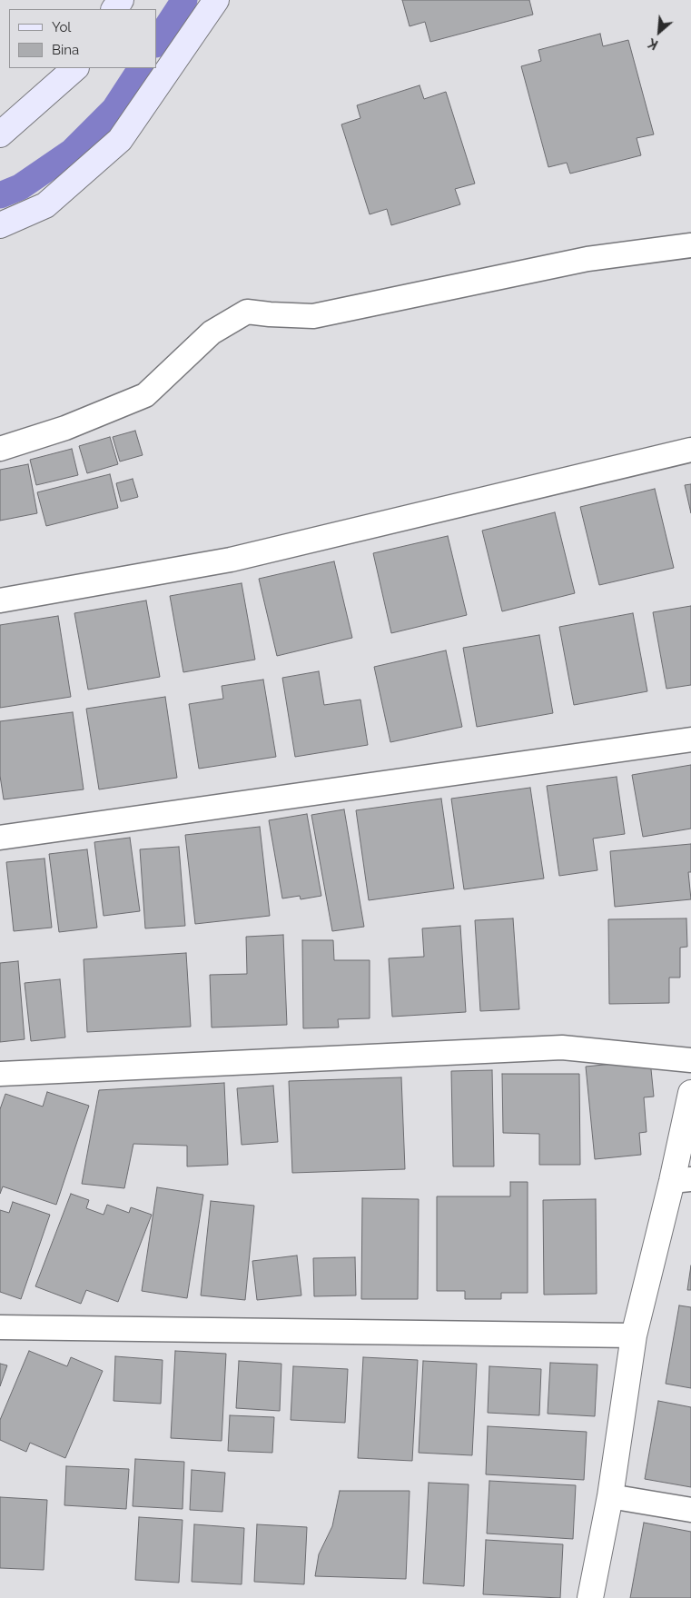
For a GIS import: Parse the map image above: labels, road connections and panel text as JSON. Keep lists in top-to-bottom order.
{
  "legend": ["Yol", "Bina"],
  "north": "bottom left"
}
